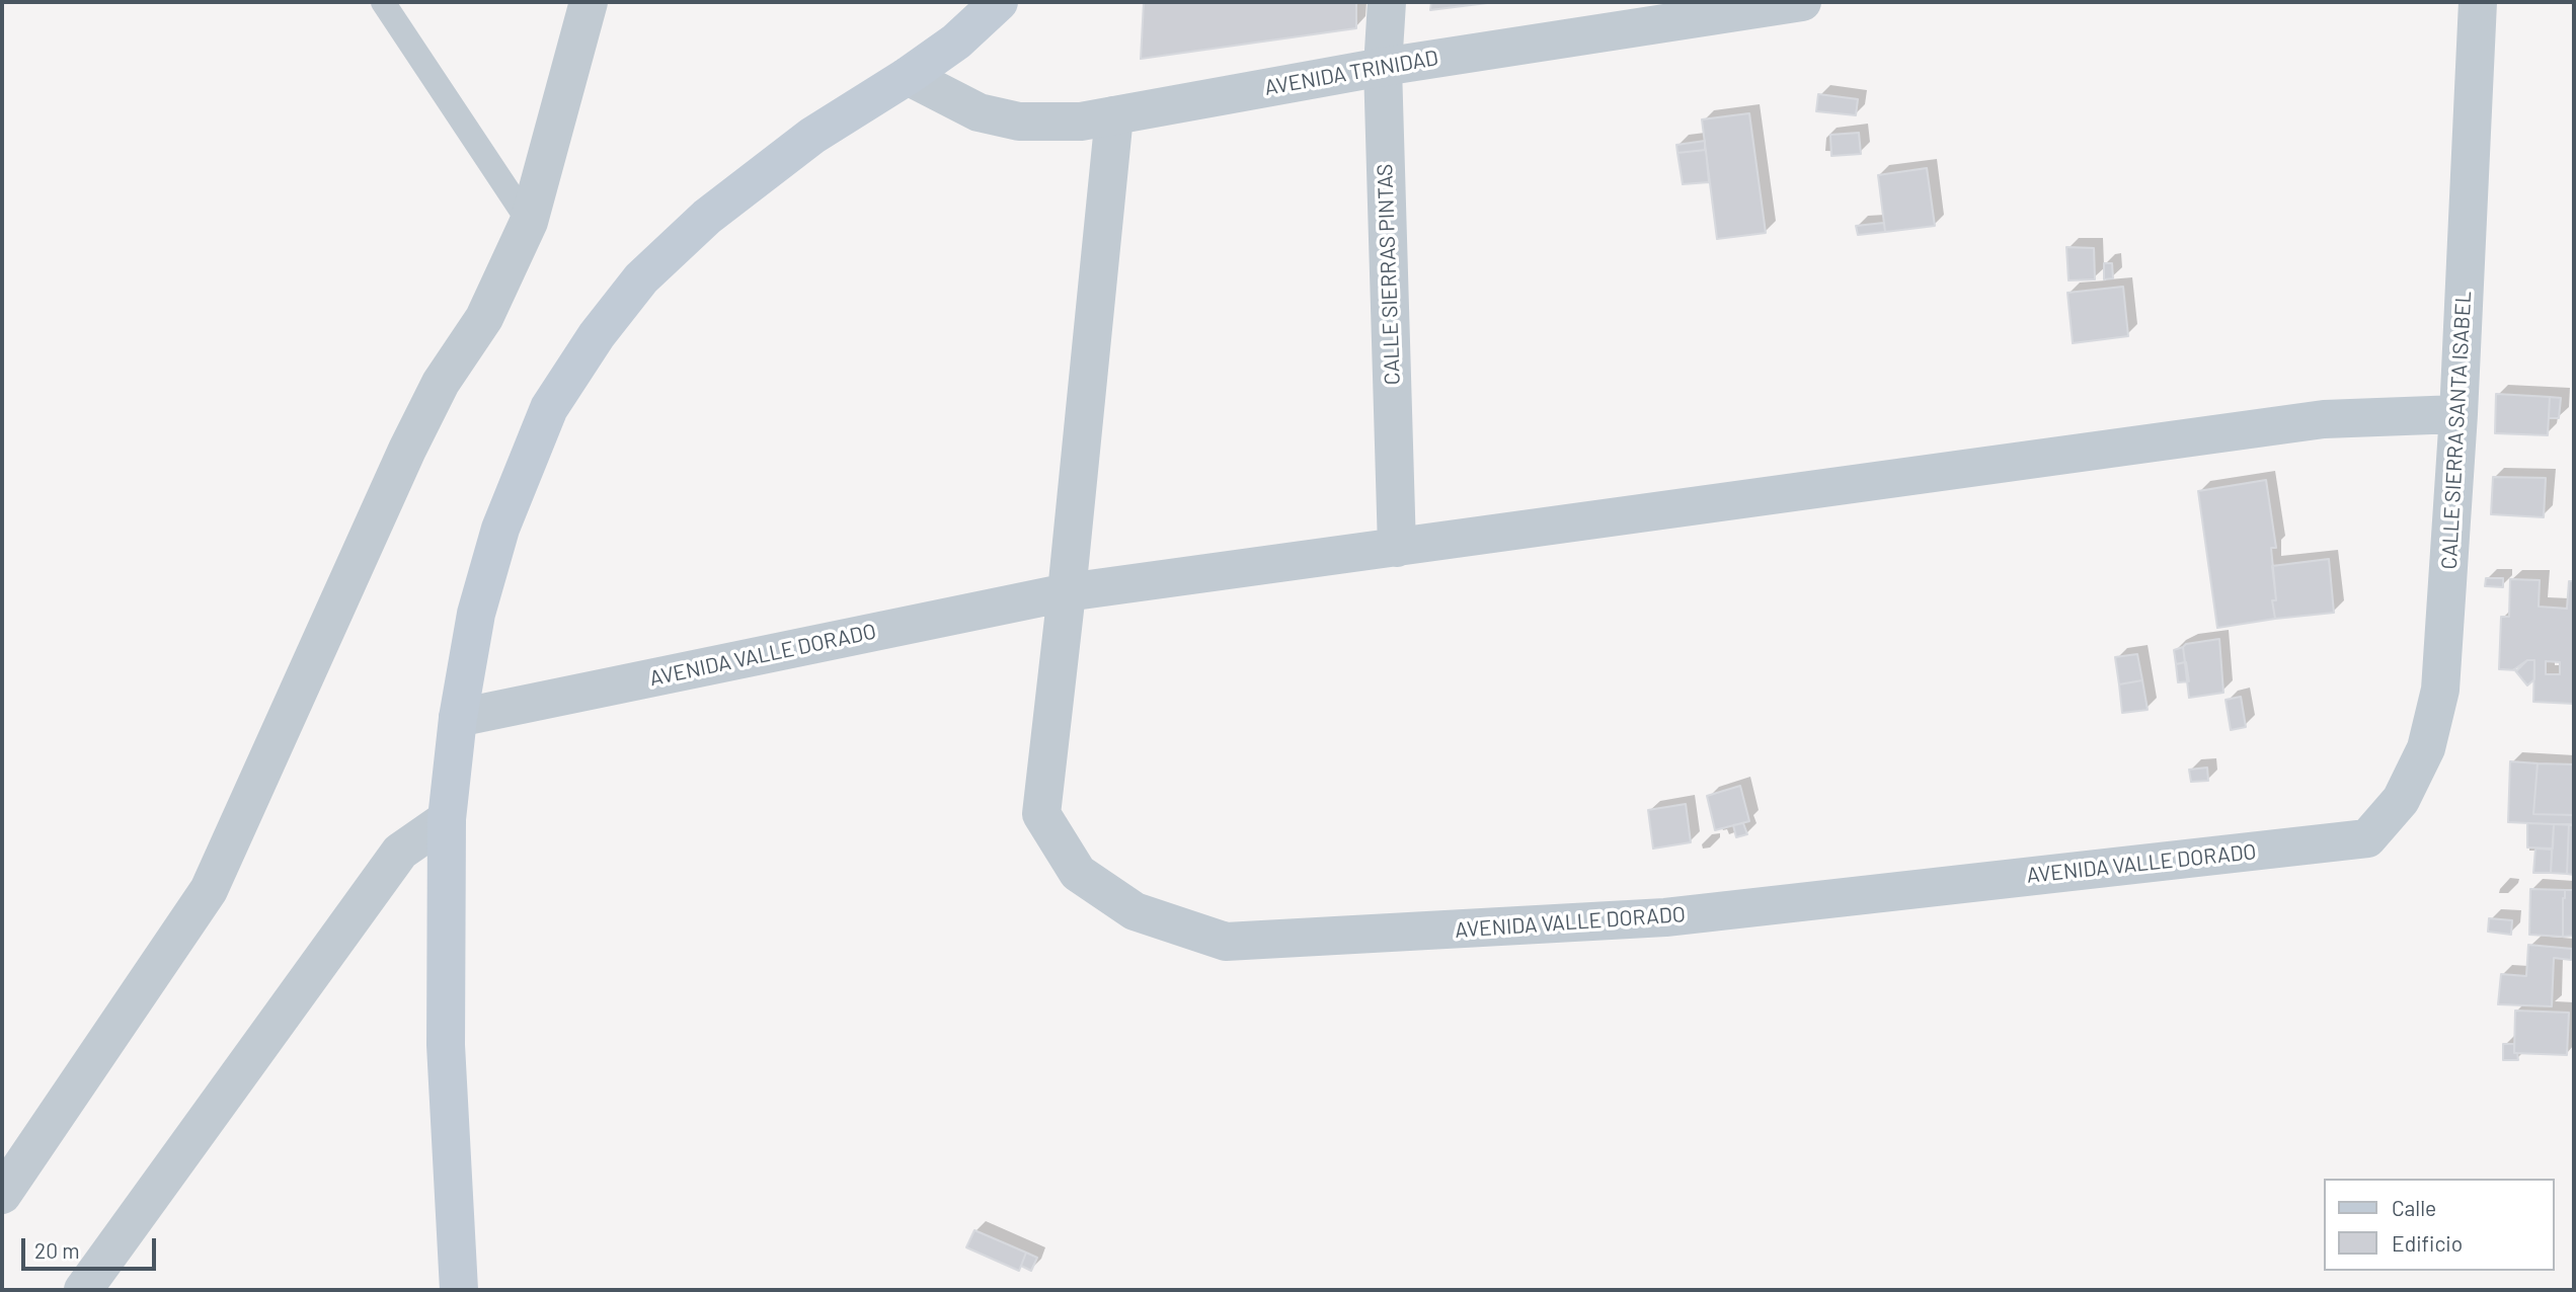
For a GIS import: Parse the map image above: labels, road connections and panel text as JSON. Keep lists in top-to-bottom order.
{
  "streets": {
    "street": [
      "AVENIDA TRINIDAD",
      "CALLE SIERRAS PINTAS",
      "CALLE SIERRA SANTA ISABEL",
      "AVENIDA VALLE DORADO"
    ]
  },
  "crossings": [
    ["AVENIDA TRINIDAD", "CALLE SIERRAS PINTAS"],
    ["CALLE SIERRAS PINTAS", "AVENIDA VALLE DORADO"],
    ["CALLE SIERRA SANTA ISABEL", "AVENIDA VALLE DORADO"]
  ],
  "legend": ["Calle", "Edificio"],
  "scale_bar": "20 m"
}
